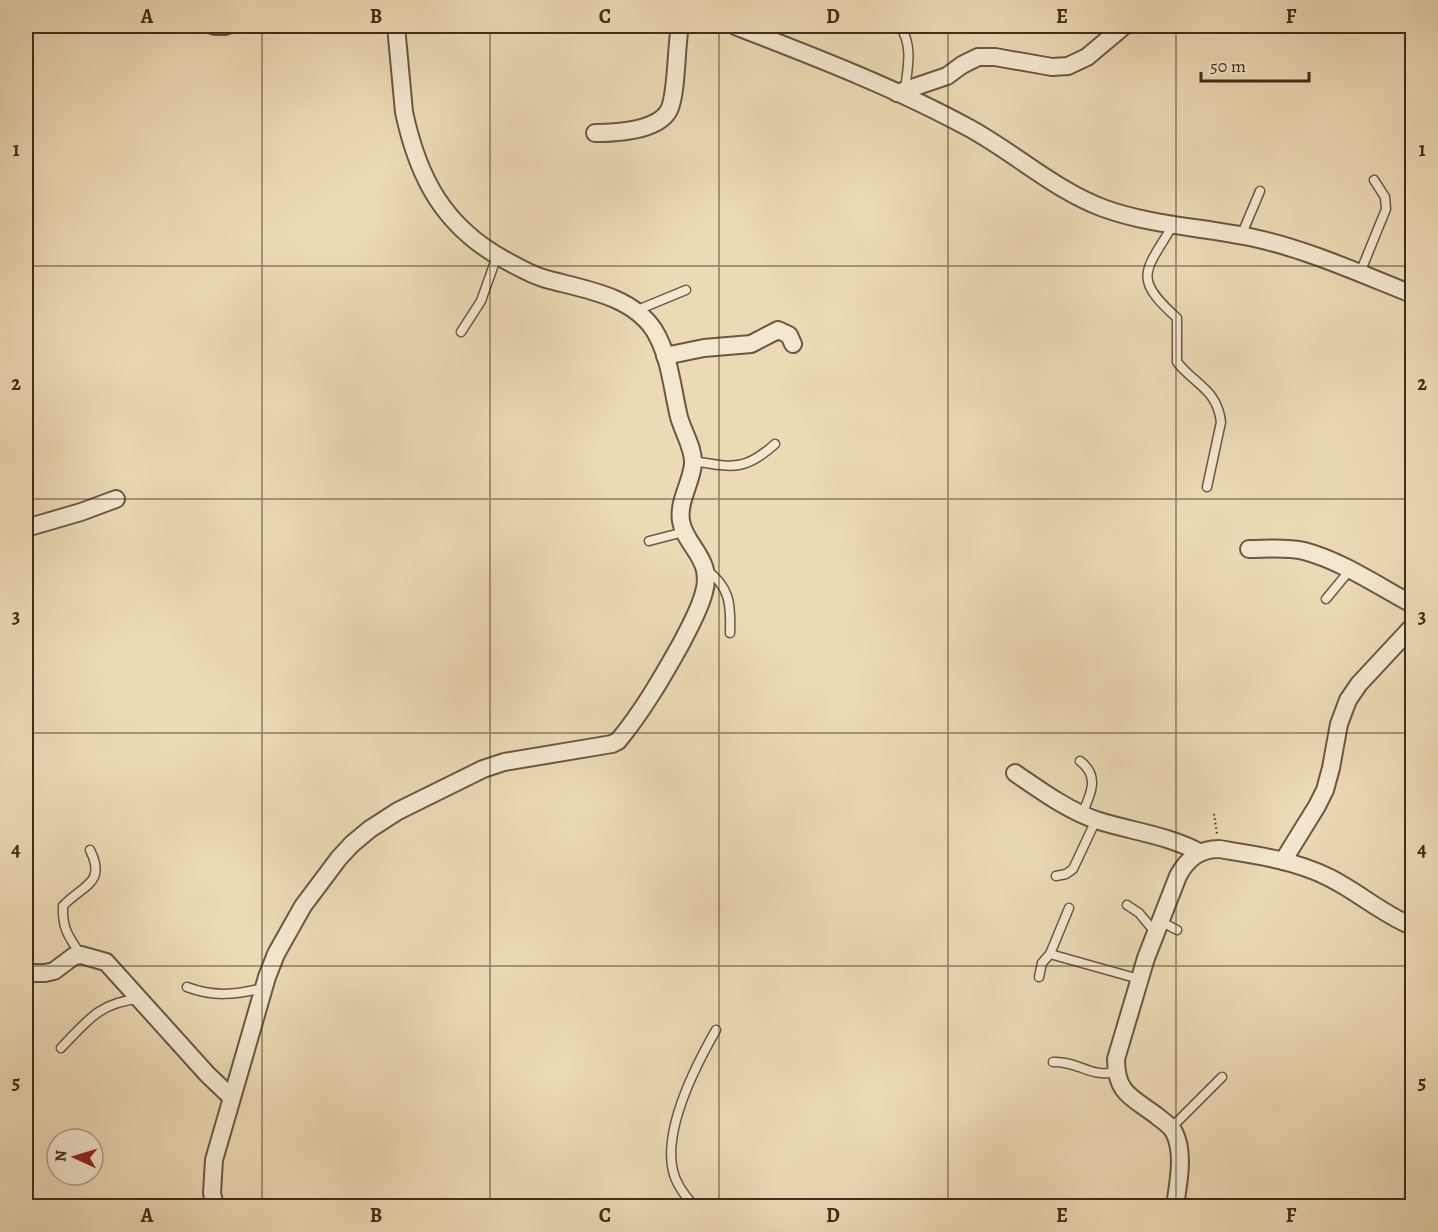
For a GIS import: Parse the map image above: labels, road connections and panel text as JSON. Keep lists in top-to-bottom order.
{
  "scale_bar": "50 m",
  "north": "left",
  "grid": {
    "columns": [
      "A",
      "B",
      "C",
      "D",
      "E",
      "F"
    ],
    "rows": [
      "1",
      "2",
      "3",
      "4",
      "5"
    ]
  }
}
